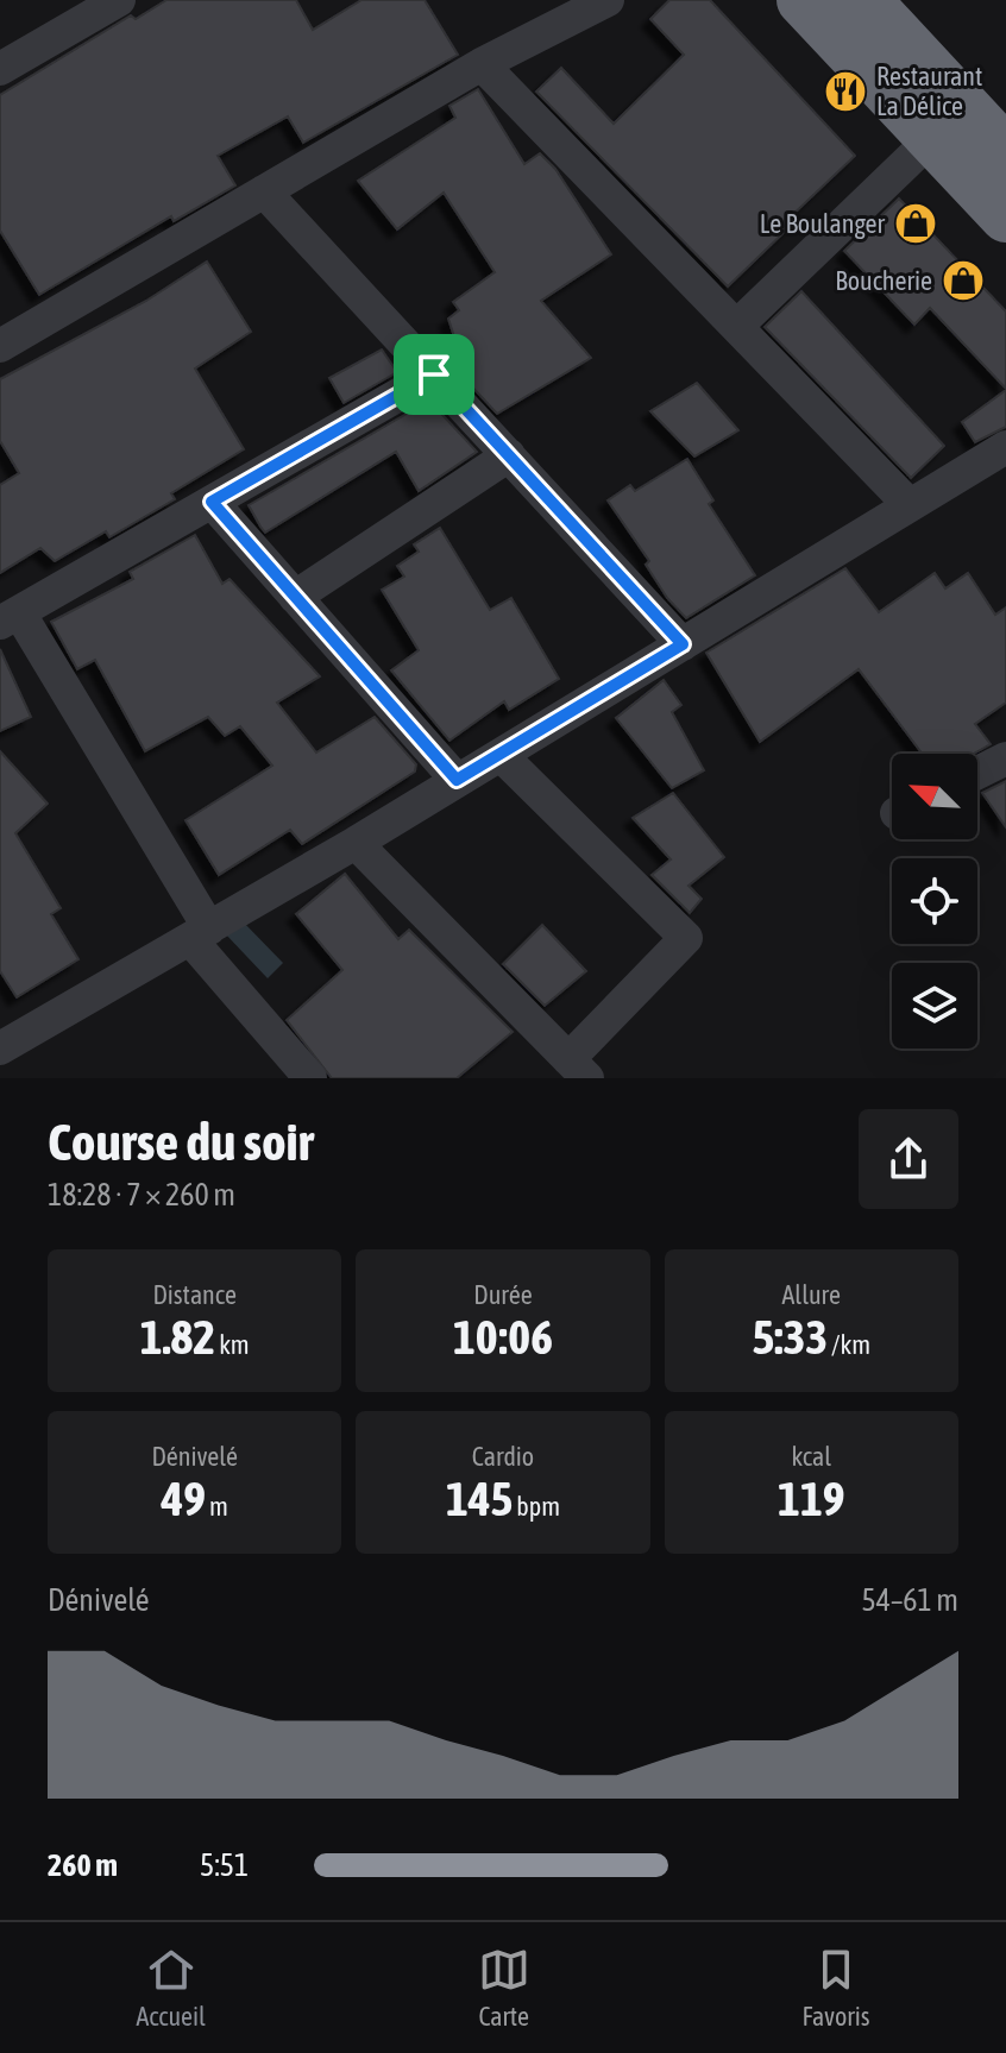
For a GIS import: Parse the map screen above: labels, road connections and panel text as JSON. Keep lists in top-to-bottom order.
{
  "places": {
    "restaurant": ["Restaurant La Délice"],
    "shop": ["Le Boulanger", "Boucherie"]
  },
  "north": "top left",
  "page": {
    "heading": ["Course du soir", "18:28 · 7 × 260 m"],
    "stats": [
      ["Distance", "1.82 km"],
      ["Durée", "10:06"],
      ["Allure", "5:33 /km"],
      ["Dénivelé", "49 m"],
      ["Cardio", "145 bpm"],
      ["kcal", "119"]
    ],
    "chart": ["Dénivelé", "54–61 m"],
    "list": [
      {
        "name": "260 m",
        "note": "5:51"
      }
    ],
    "tabs": ["Accueil", "Carte", "Favoris"]
  }
}
